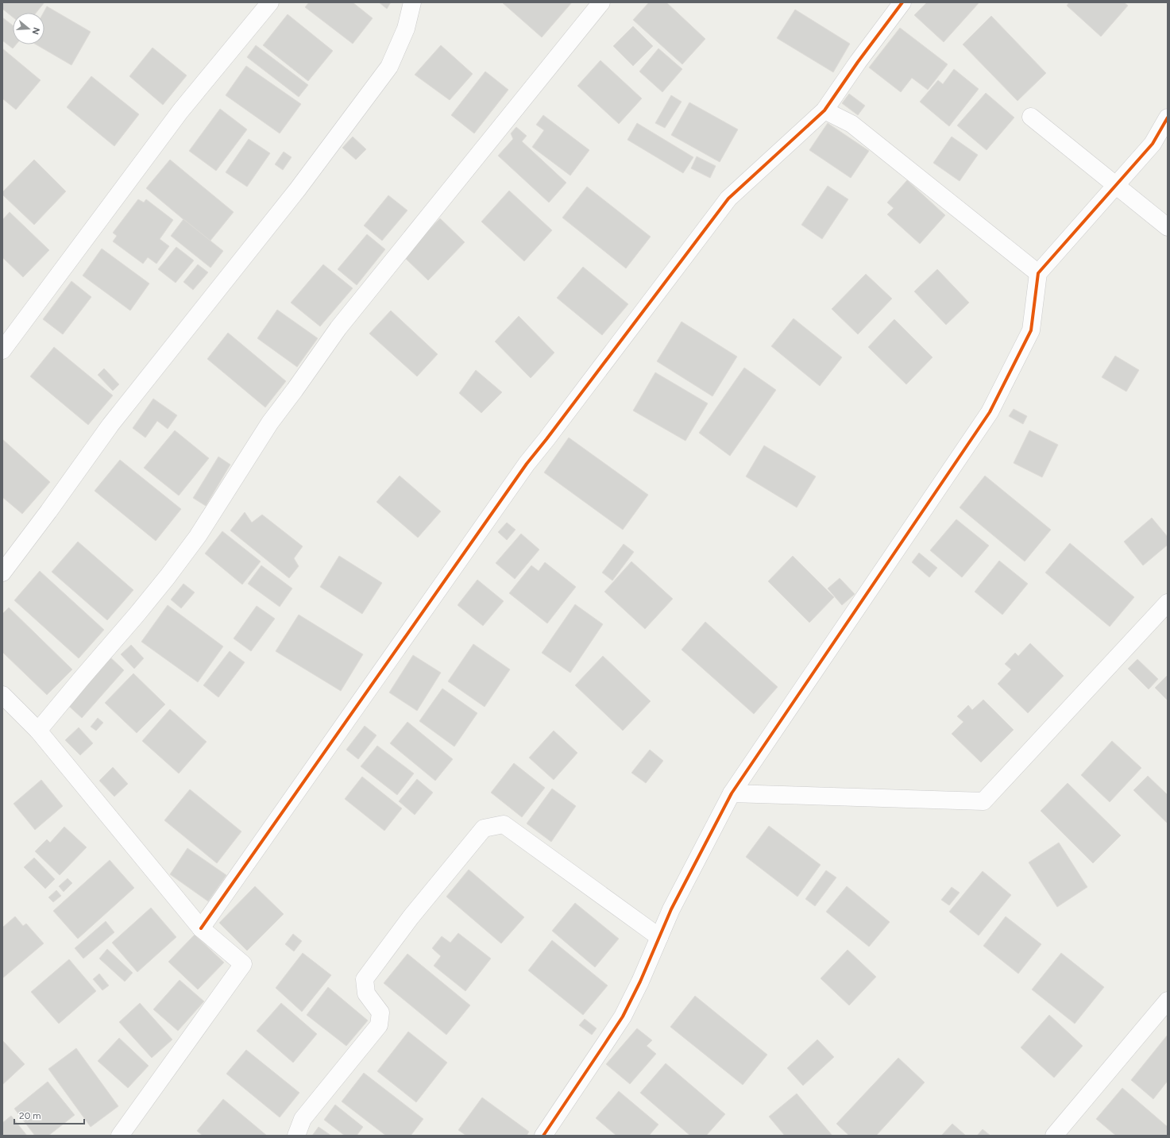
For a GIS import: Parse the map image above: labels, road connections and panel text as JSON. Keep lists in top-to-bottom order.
{
  "scale_bar": "20 m",
  "north": "right"
}
